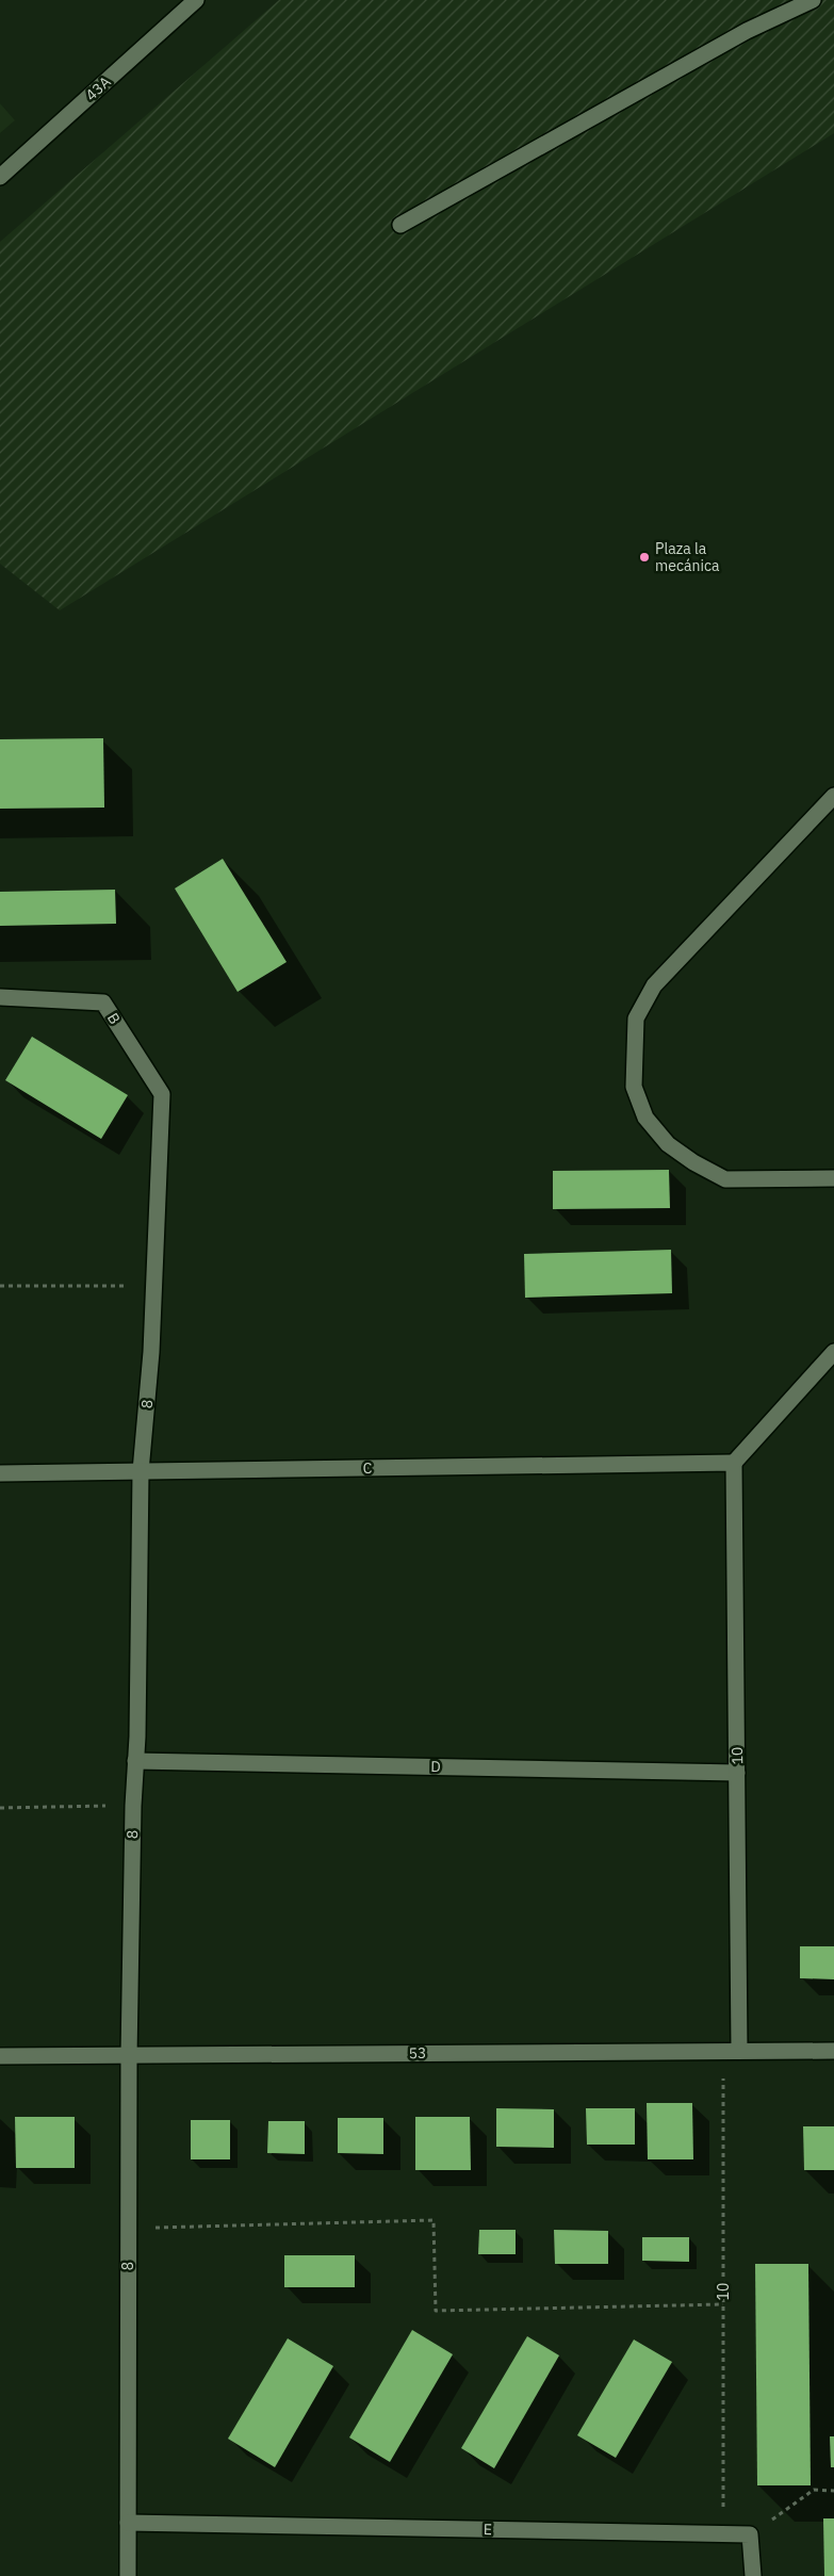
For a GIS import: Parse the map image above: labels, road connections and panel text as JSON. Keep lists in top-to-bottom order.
{
  "streets": {
    "street": [
      "43A",
      "B",
      "8",
      "C",
      "10",
      "D",
      "53",
      "E"
    ]
  },
  "crossings": [
    ["B", "8"],
    ["8", "C"],
    ["8", "D"],
    ["8", "53"],
    ["8", "E"],
    ["C", "10"],
    ["10", "D"],
    ["10", "53"],
    ["10", "E"]
  ],
  "places": ["Plaza la mecánica"]
}
